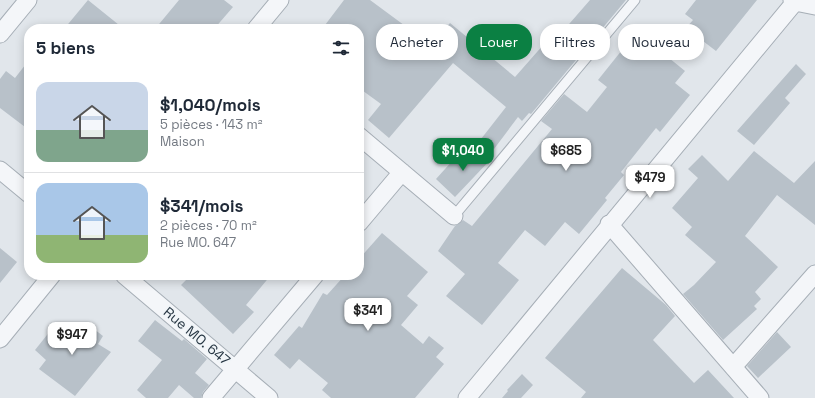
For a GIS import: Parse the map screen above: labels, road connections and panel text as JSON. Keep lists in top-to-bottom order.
{
  "streets": {
    "street": ["Rue MO. 647"]
  },
  "page": {
    "chip": [
      "Acheter",
      "Louer",
      "Filtres",
      "Nouveau"
    ],
    "heading": "5 biens",
    "list": [
      {
        "name": "$1,040/mois",
        "note": "5 pièces · 143 m² · Maison"
      },
      {
        "name": "$341/mois",
        "note": "2 pièces · 70 m² · Rue MO. 647"
      }
    ],
    "price": [
      "$1,040",
      "$685",
      "$479",
      "$341",
      "$947"
    ]
  }
}
